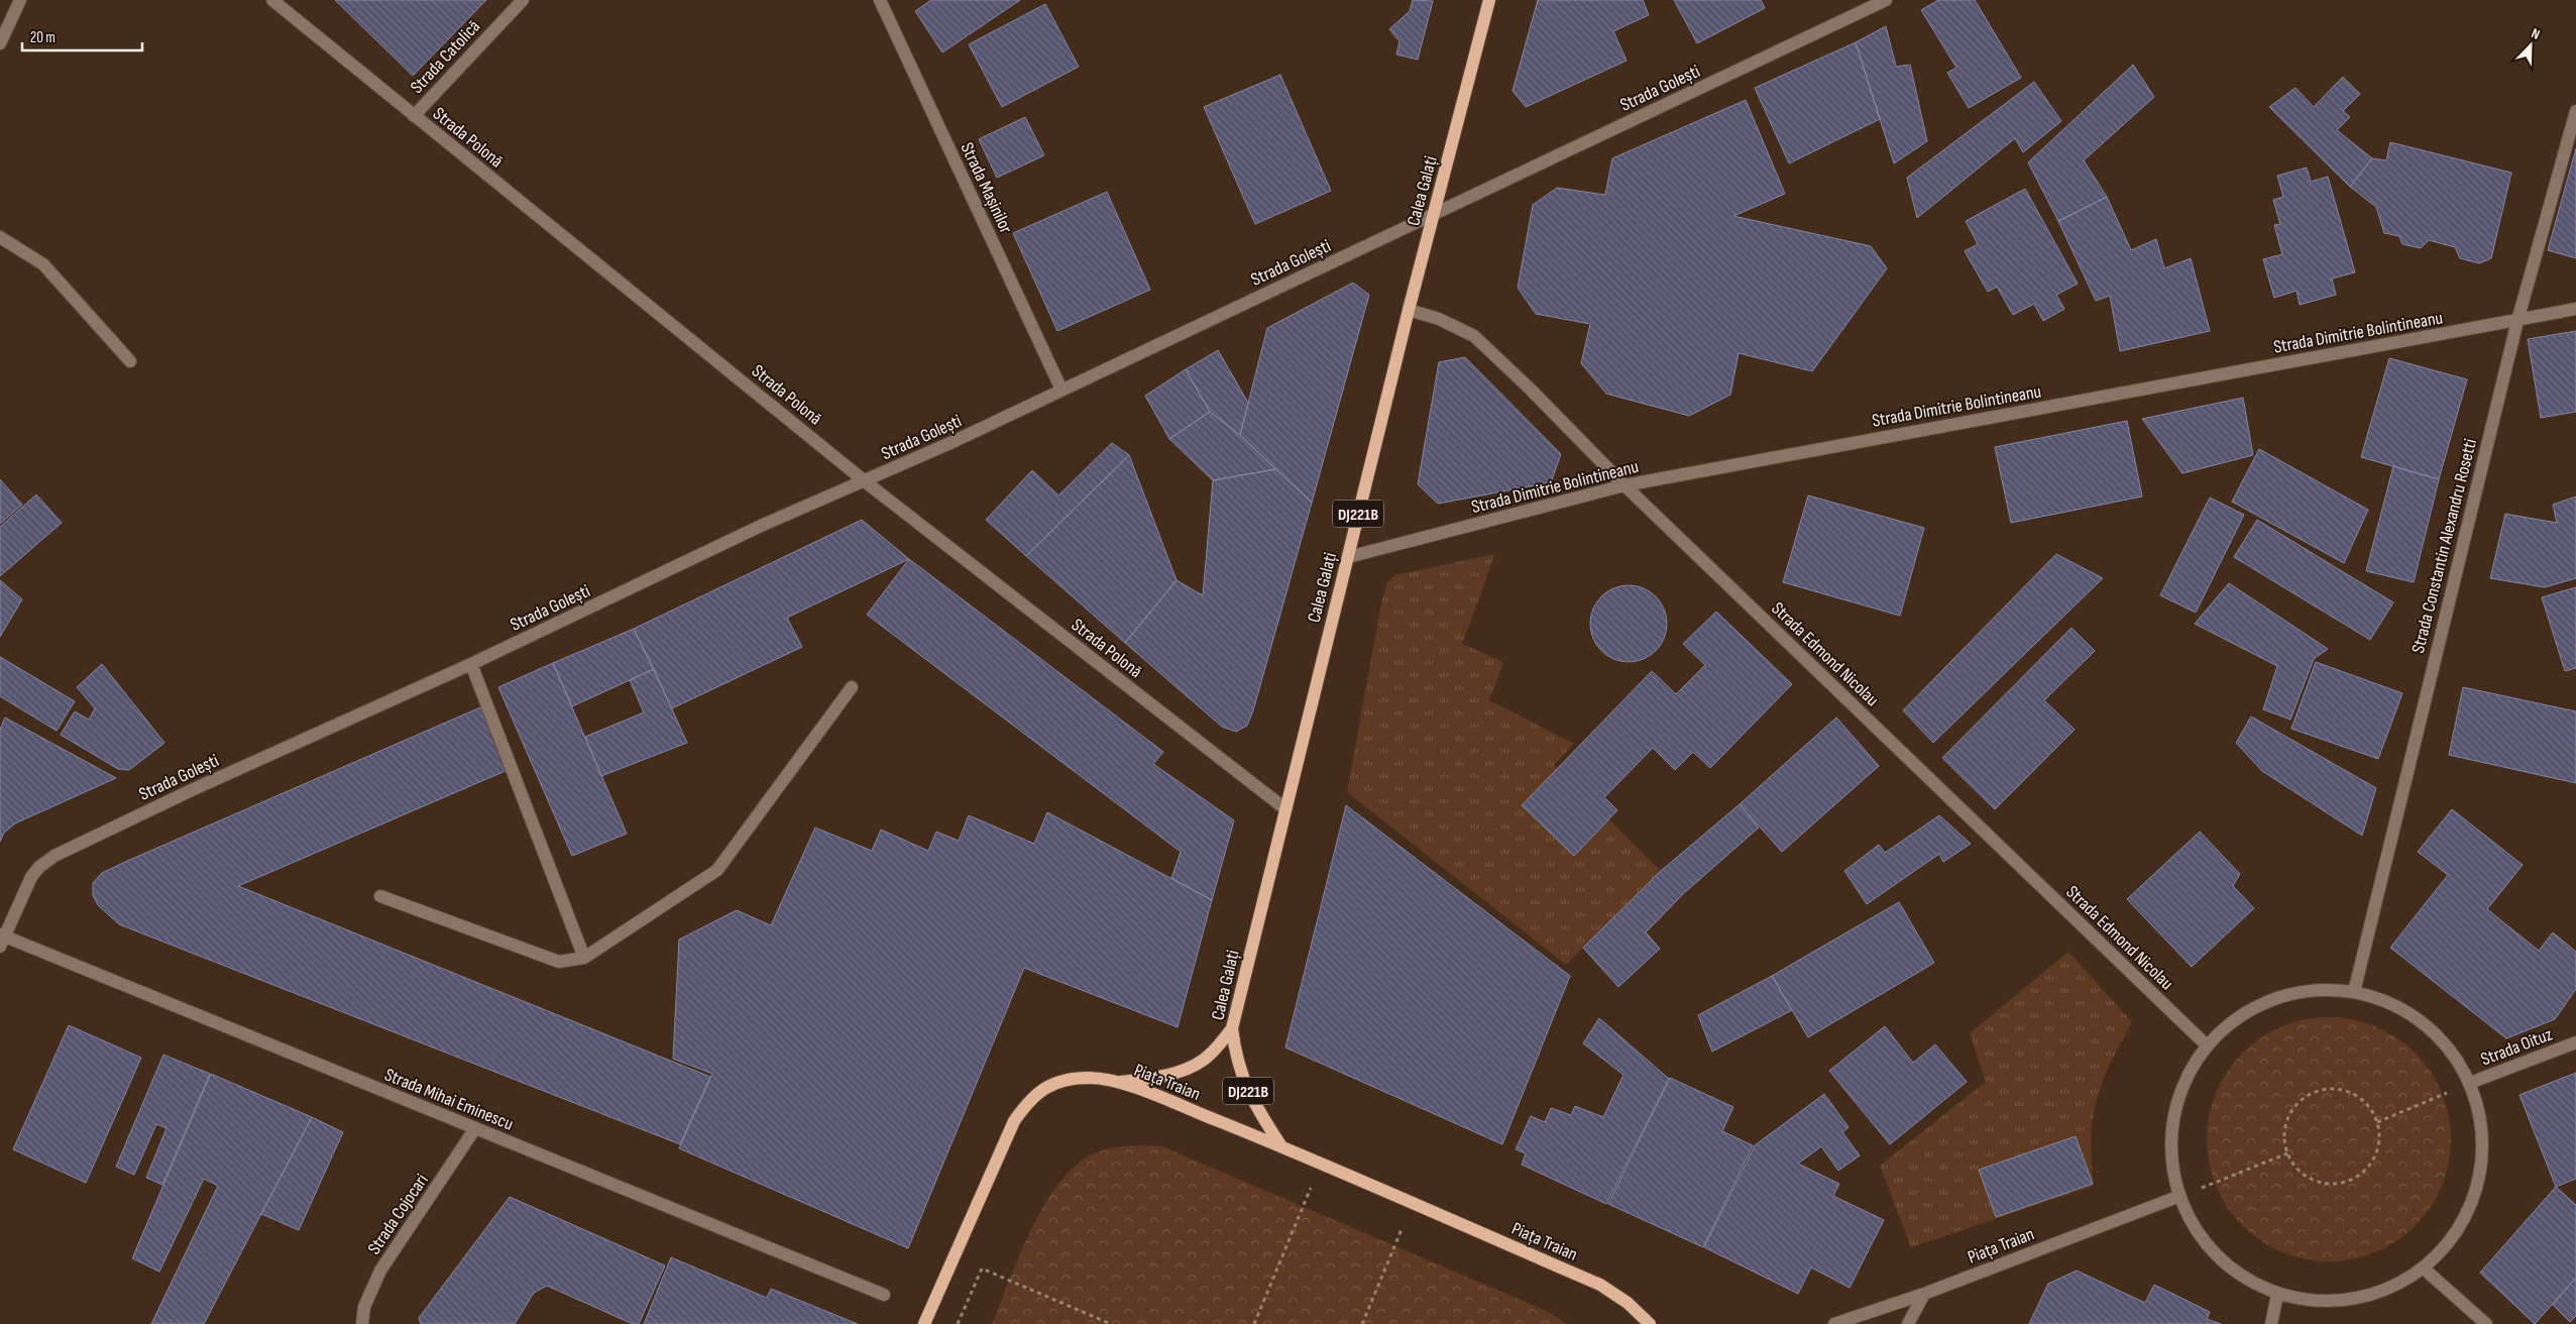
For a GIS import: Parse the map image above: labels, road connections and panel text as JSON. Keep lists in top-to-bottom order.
{
  "streets": {
    "main road": ["Calea Galați", "DJ221B", "Piața Traian"],
    "street": [
      "Strada Catolică",
      "Strada Golești",
      "Strada Polonă",
      "Strada Mașinilor",
      "Strada Dimitrie Bolintineanu",
      "Strada Constantin Alexandru Rosetti",
      "Strada Edmond Nicolau",
      "Strada Oituz",
      "Strada Mihai Eminescu",
      "Strada Cojocari"
    ]
  },
  "crossings": [
    ["Strada Catolică", "Strada Polonă"],
    ["Strada Golești", "Strada Polonă"],
    ["Strada Golești", "Strada Mașinilor"],
    ["Strada Golești", "Calea Galați"],
    ["Strada Golești", "Strada Mihai Eminescu"],
    ["Strada Polonă", "Calea Galați"],
    ["Calea Galați", "Strada Dimitrie Bolintineanu"],
    ["Calea Galați", "Strada Edmond Nicolau"],
    ["Calea Galați", "Piața Traian"],
    ["Strada Dimitrie Bolintineanu", "Strada Constantin Alexandru Rosetti"],
    ["Strada Dimitrie Bolintineanu", "Strada Edmond Nicolau"],
    ["Strada Mihai Eminescu", "Strada Cojocari"]
  ],
  "scale_bar": "20 m",
  "north": "top right"
}
